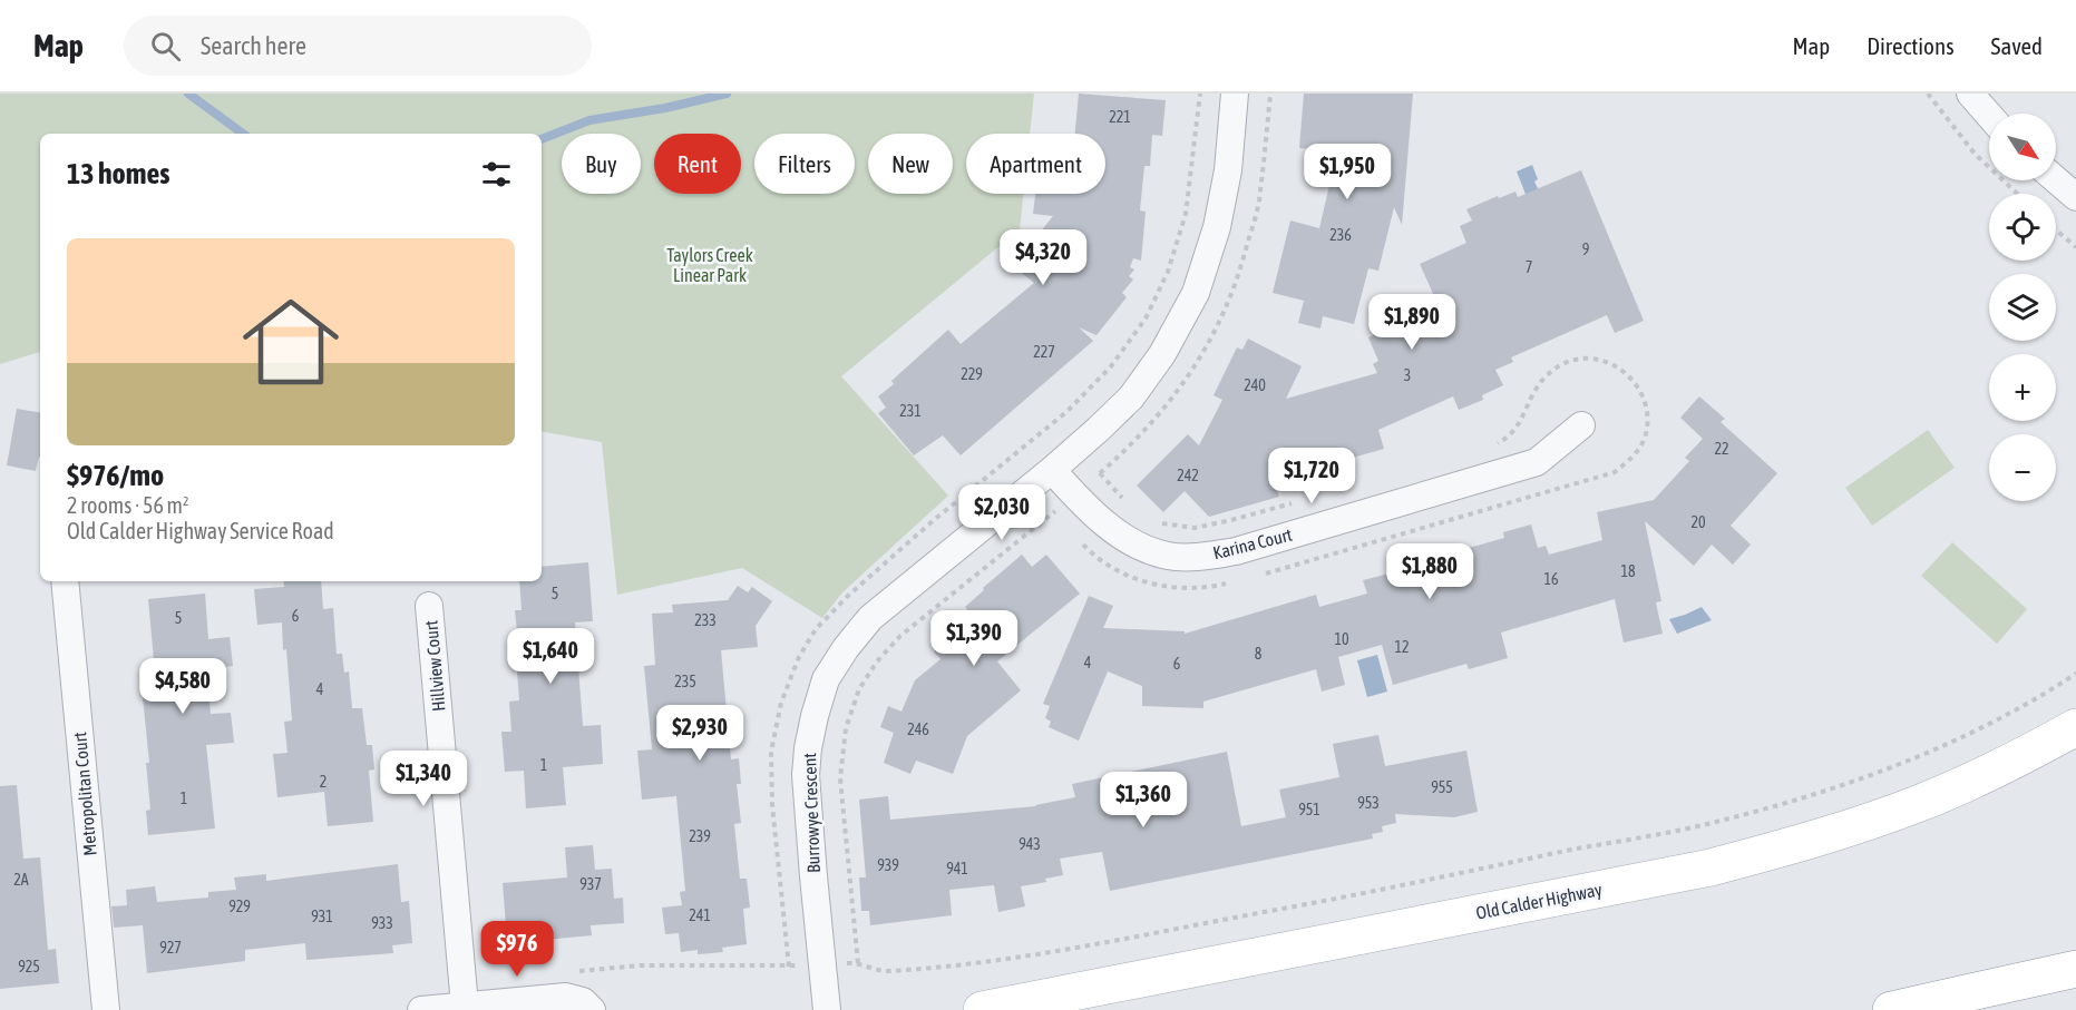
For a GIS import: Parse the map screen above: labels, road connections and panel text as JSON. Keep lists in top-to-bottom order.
{
  "streets": {
    "main road": ["Old Calder Highway"],
    "street": [
      "Karina Court",
      "Hillview Court",
      "Metropolitan Court",
      "Burrowye Crescent"
    ]
  },
  "crossings": [
    ["Karina Court", "Burrowye Crescent"]
  ],
  "parks": ["Taylors Creek Linear Park"],
  "house_numbers": [
    "221",
    "236",
    "9",
    "7",
    "227",
    "229",
    "3",
    "240",
    "231",
    "22",
    "242",
    "20",
    "18",
    "16",
    "5",
    "6",
    "5",
    "233",
    "10",
    "12",
    "8",
    "4",
    "6",
    "235",
    "4",
    "246",
    "1",
    "2",
    "955",
    "1",
    "953",
    "951",
    "239",
    "943",
    "939",
    "941",
    "2A",
    "937",
    "929",
    "241",
    "931",
    "933",
    "927",
    "925"
  ],
  "north": "bottom right",
  "page": {
    "header": "Map",
    "search": "Search here",
    "nav": ["Map", "Directions", "Saved"],
    "map_buttons": ["+", "−"],
    "chip": [
      "Buy",
      "Rent",
      "Filters",
      "New",
      "Apartment"
    ],
    "heading": "13 homes",
    "price": [
      "$1,950",
      "$4,320",
      "$1,890",
      "$1,720",
      "$2,030",
      "$1,880",
      "$1,390",
      "$1,640",
      "$4,580",
      "$2,930",
      "$1,340",
      "$1,360",
      "$976"
    ],
    "list": [
      {
        "name": "$976/mo",
        "note": "2 rooms · 56 m² · Old Calder Highway Service Road"
      }
    ]
  }
}
